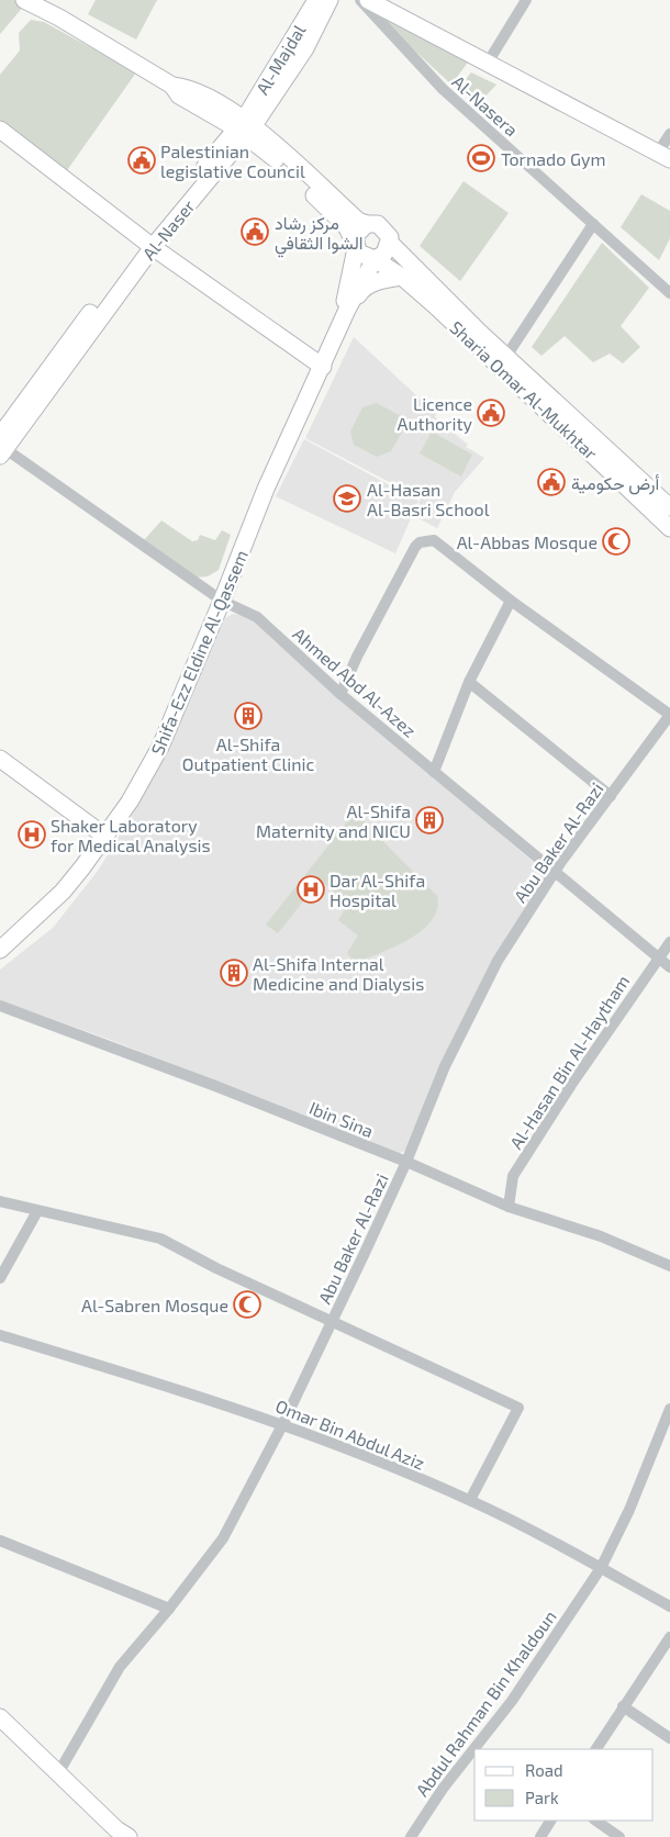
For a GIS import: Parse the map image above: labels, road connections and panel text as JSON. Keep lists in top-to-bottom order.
{
  "streets": {
    "main road": [
      "Al-Majdal",
      "Al-Naser",
      "Sharia Omar Al-Mukhtar",
      "Shifa-Ezz Eldine Al-Qassem"
    ],
    "street": [
      "Al-Nasera",
      "Ahmed Abd Al-Azez",
      "Abu Baker Al-Razi",
      "Al-Hasan Bin Al-Haytham",
      "Ibin Sina",
      "Omar Bin Abdul Aziz",
      "Abdul Rahman Bin Khaldoun"
    ]
  },
  "crossings": [
    ["Al-Majdal", "Al-Naser"],
    ["Al-Naser", "Ahmed Abd Al-Azez"],
    ["Shifa-Ezz Eldine Al-Qassem", "Ahmed Abd Al-Azez"],
    ["Ahmed Abd Al-Azez", "Abu Baker Al-Razi"],
    ["Ahmed Abd Al-Azez", "Al-Hasan Bin Al-Haytham"],
    ["Abu Baker Al-Razi", "Ibin Sina"],
    ["Abu Baker Al-Razi", "Omar Bin Abdul Aziz"],
    ["Al-Hasan Bin Al-Haytham", "Ibin Sina"],
    ["Omar Bin Abdul Aziz", "Abdul Rahman Bin Khaldoun"]
  ],
  "places": {
    "sports": ["Tornado Gym"],
    "public building": [
      "Palestinian legislative Council",
      "مركز رشاد الشوا الثقافي",
      "Licence Authority",
      "أرض حكومية"
    ],
    "school or university": ["Al-Hasan Al-Basri School"],
    "mosque": ["Al-Abbas Mosque", "Al-Sabren Mosque"],
    "building": ["Al-Shifa Outpatient Clinic", "Al-Shifa Maternity and NICU", "Al-Shifa Internal Medicine and Dialysis"],
    "hospital": ["Shaker Laboratory for Medical Analysis", "Dar Al-Shifa Hospital"]
  },
  "legend": ["Road", "Park"]
}
